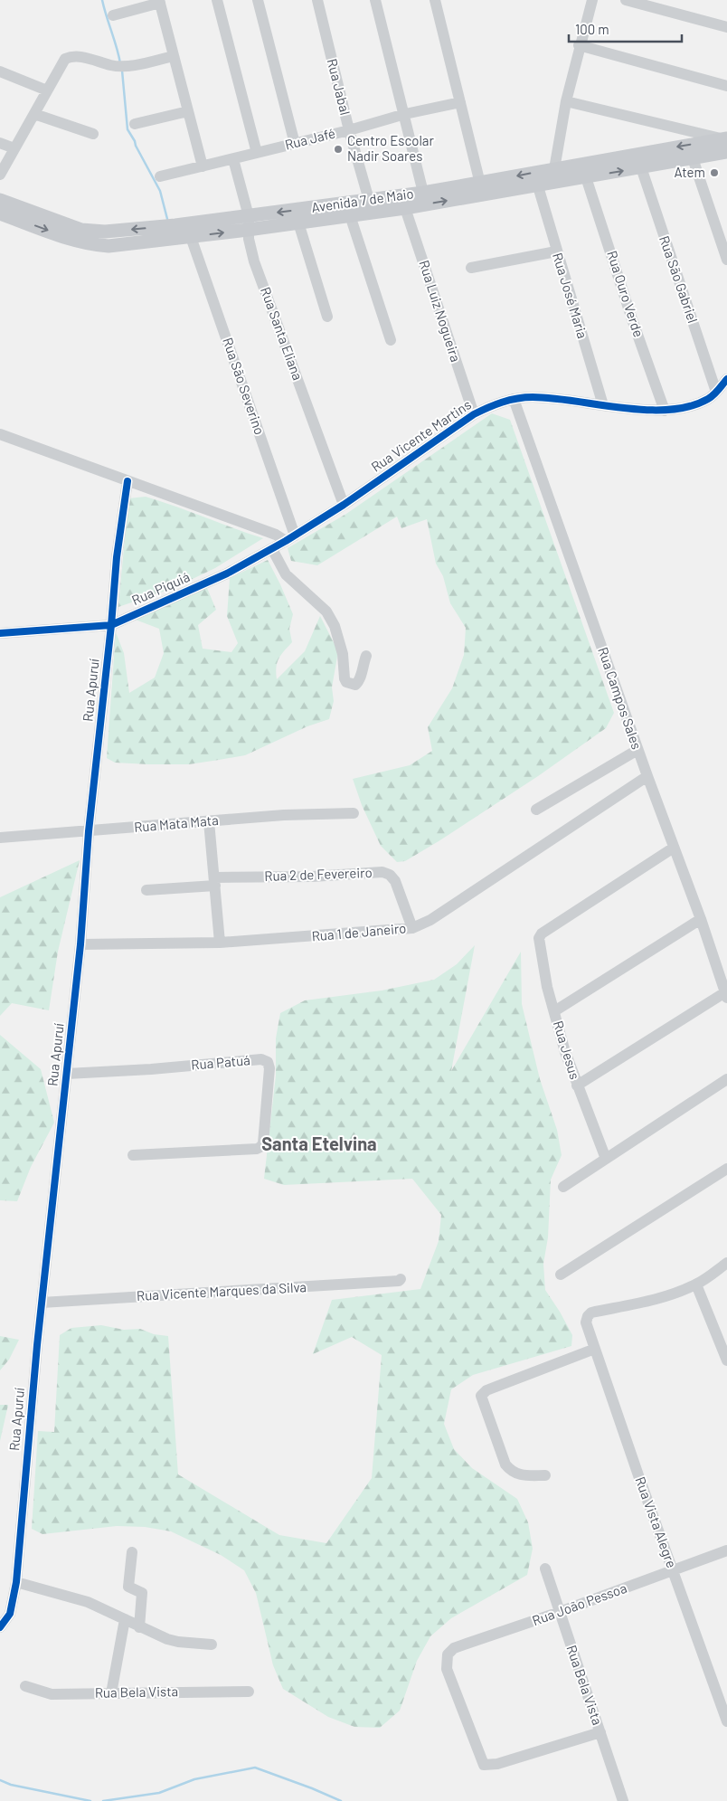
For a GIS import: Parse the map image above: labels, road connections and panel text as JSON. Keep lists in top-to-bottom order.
{
  "streets": {
    "main road": ["Avenida 7 de Maio"],
    "street": [
      "Rua Jabal",
      "Rua Jafé",
      "Rua São Gabriel",
      "Rua Ouro Verde",
      "Rua José Maria",
      "Rua Luiz Nogueira",
      "Rua Santa Eliana",
      "Rua São Severino",
      "Rua Vicente Martins",
      "Rua Piquiá",
      "Rua Apuruí",
      "Rua Campos Sales",
      "Rua Mata Mata",
      "Rua 2 de Fevereiro",
      "Rua 1 de Janeiro",
      "Rua Jesus",
      "Rua Patuá",
      "Rua Vicente Marques da Silva",
      "Rua Vista Alegre",
      "Rua João Pessoa",
      "Rua Bela Vista"
    ]
  },
  "crossings": [
    ["Rua Jabal", "Rua Jafé"],
    ["Rua Jabal", "Avenida 7 de Maio"],
    ["Rua Jafé", "Rua Santa Eliana"],
    ["Avenida 7 de Maio", "Rua São Gabriel"],
    ["Avenida 7 de Maio", "Rua Ouro Verde"],
    ["Avenida 7 de Maio", "Rua José Maria"],
    ["Avenida 7 de Maio", "Rua Luiz Nogueira"],
    ["Avenida 7 de Maio", "Rua Santa Eliana"],
    ["Avenida 7 de Maio", "Rua São Severino"],
    ["Rua São Gabriel", "Rua Vicente Martins"],
    ["Rua Ouro Verde", "Rua Vicente Martins"],
    ["Rua José Maria", "Rua Vicente Martins"],
    ["Rua Luiz Nogueira", "Rua Vicente Martins"],
    ["Rua Santa Eliana", "Rua Vicente Martins"],
    ["Rua São Severino", "Rua Vicente Martins"],
    ["Rua São Severino", "Rua Piquiá"],
    ["Rua Vicente Martins", "Rua Piquiá"],
    ["Rua Vicente Martins", "Rua Campos Sales"],
    ["Rua Piquiá", "Rua Apuruí"],
    ["Rua Apuruí", "Rua Mata Mata"],
    ["Rua Apuruí", "Rua 1 de Janeiro"],
    ["Rua Apuruí", "Rua Patuá"],
    ["Rua Apuruí", "Rua Vicente Marques da Silva"],
    ["Rua Campos Sales", "Rua 1 de Janeiro"],
    ["Rua Campos Sales", "Rua Jesus"],
    ["Rua 2 de Fevereiro", "Rua 1 de Janeiro"],
    ["Rua Vista Alegre", "Rua João Pessoa"],
    ["Rua João Pessoa", "Rua Bela Vista"]
  ],
  "districts": ["Santa Etelvina"],
  "places": ["Centro Escolar Nadir Soares", "Atem"],
  "scale_bar": "100 m"
}
